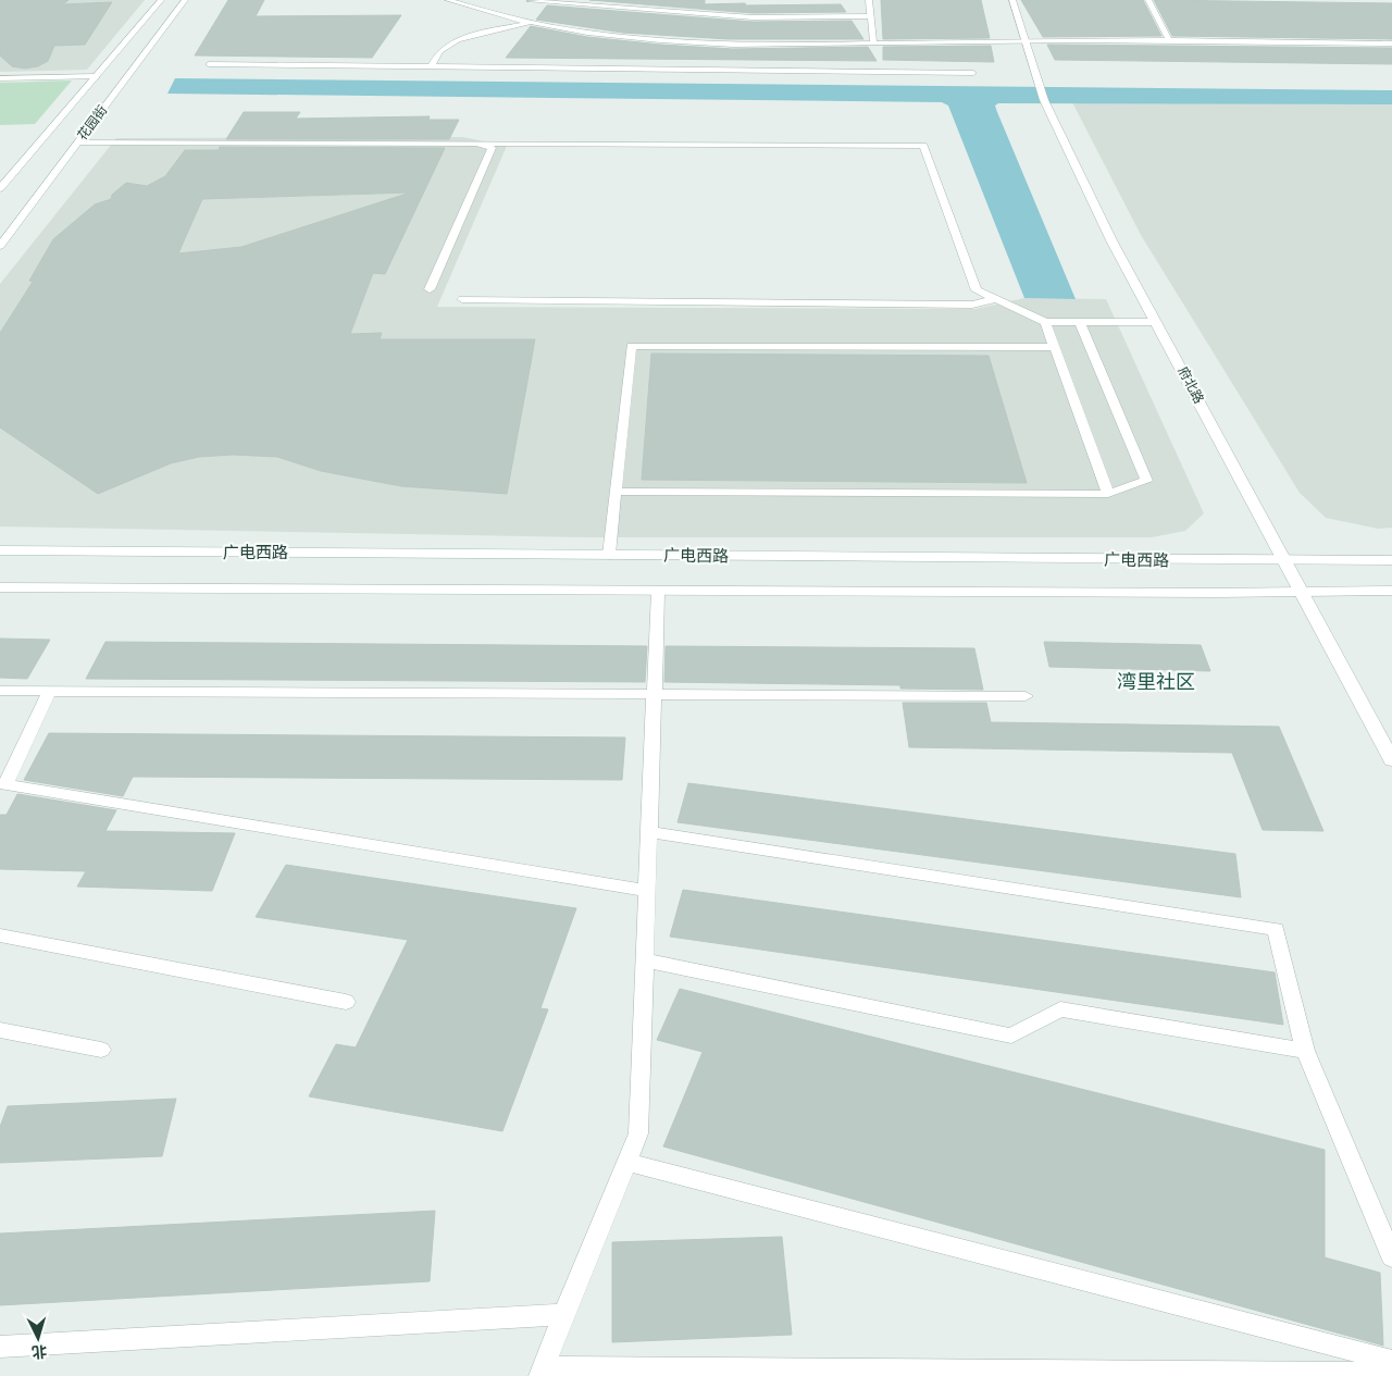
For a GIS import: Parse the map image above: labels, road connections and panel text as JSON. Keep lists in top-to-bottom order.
{
  "streets": {
    "main road": ["花园街", "府北路", "广电西路"]
  },
  "crossings": [
    ["府北路", "广电西路"]
  ],
  "districts": ["湾里社区"],
  "north": "bottom"
}
